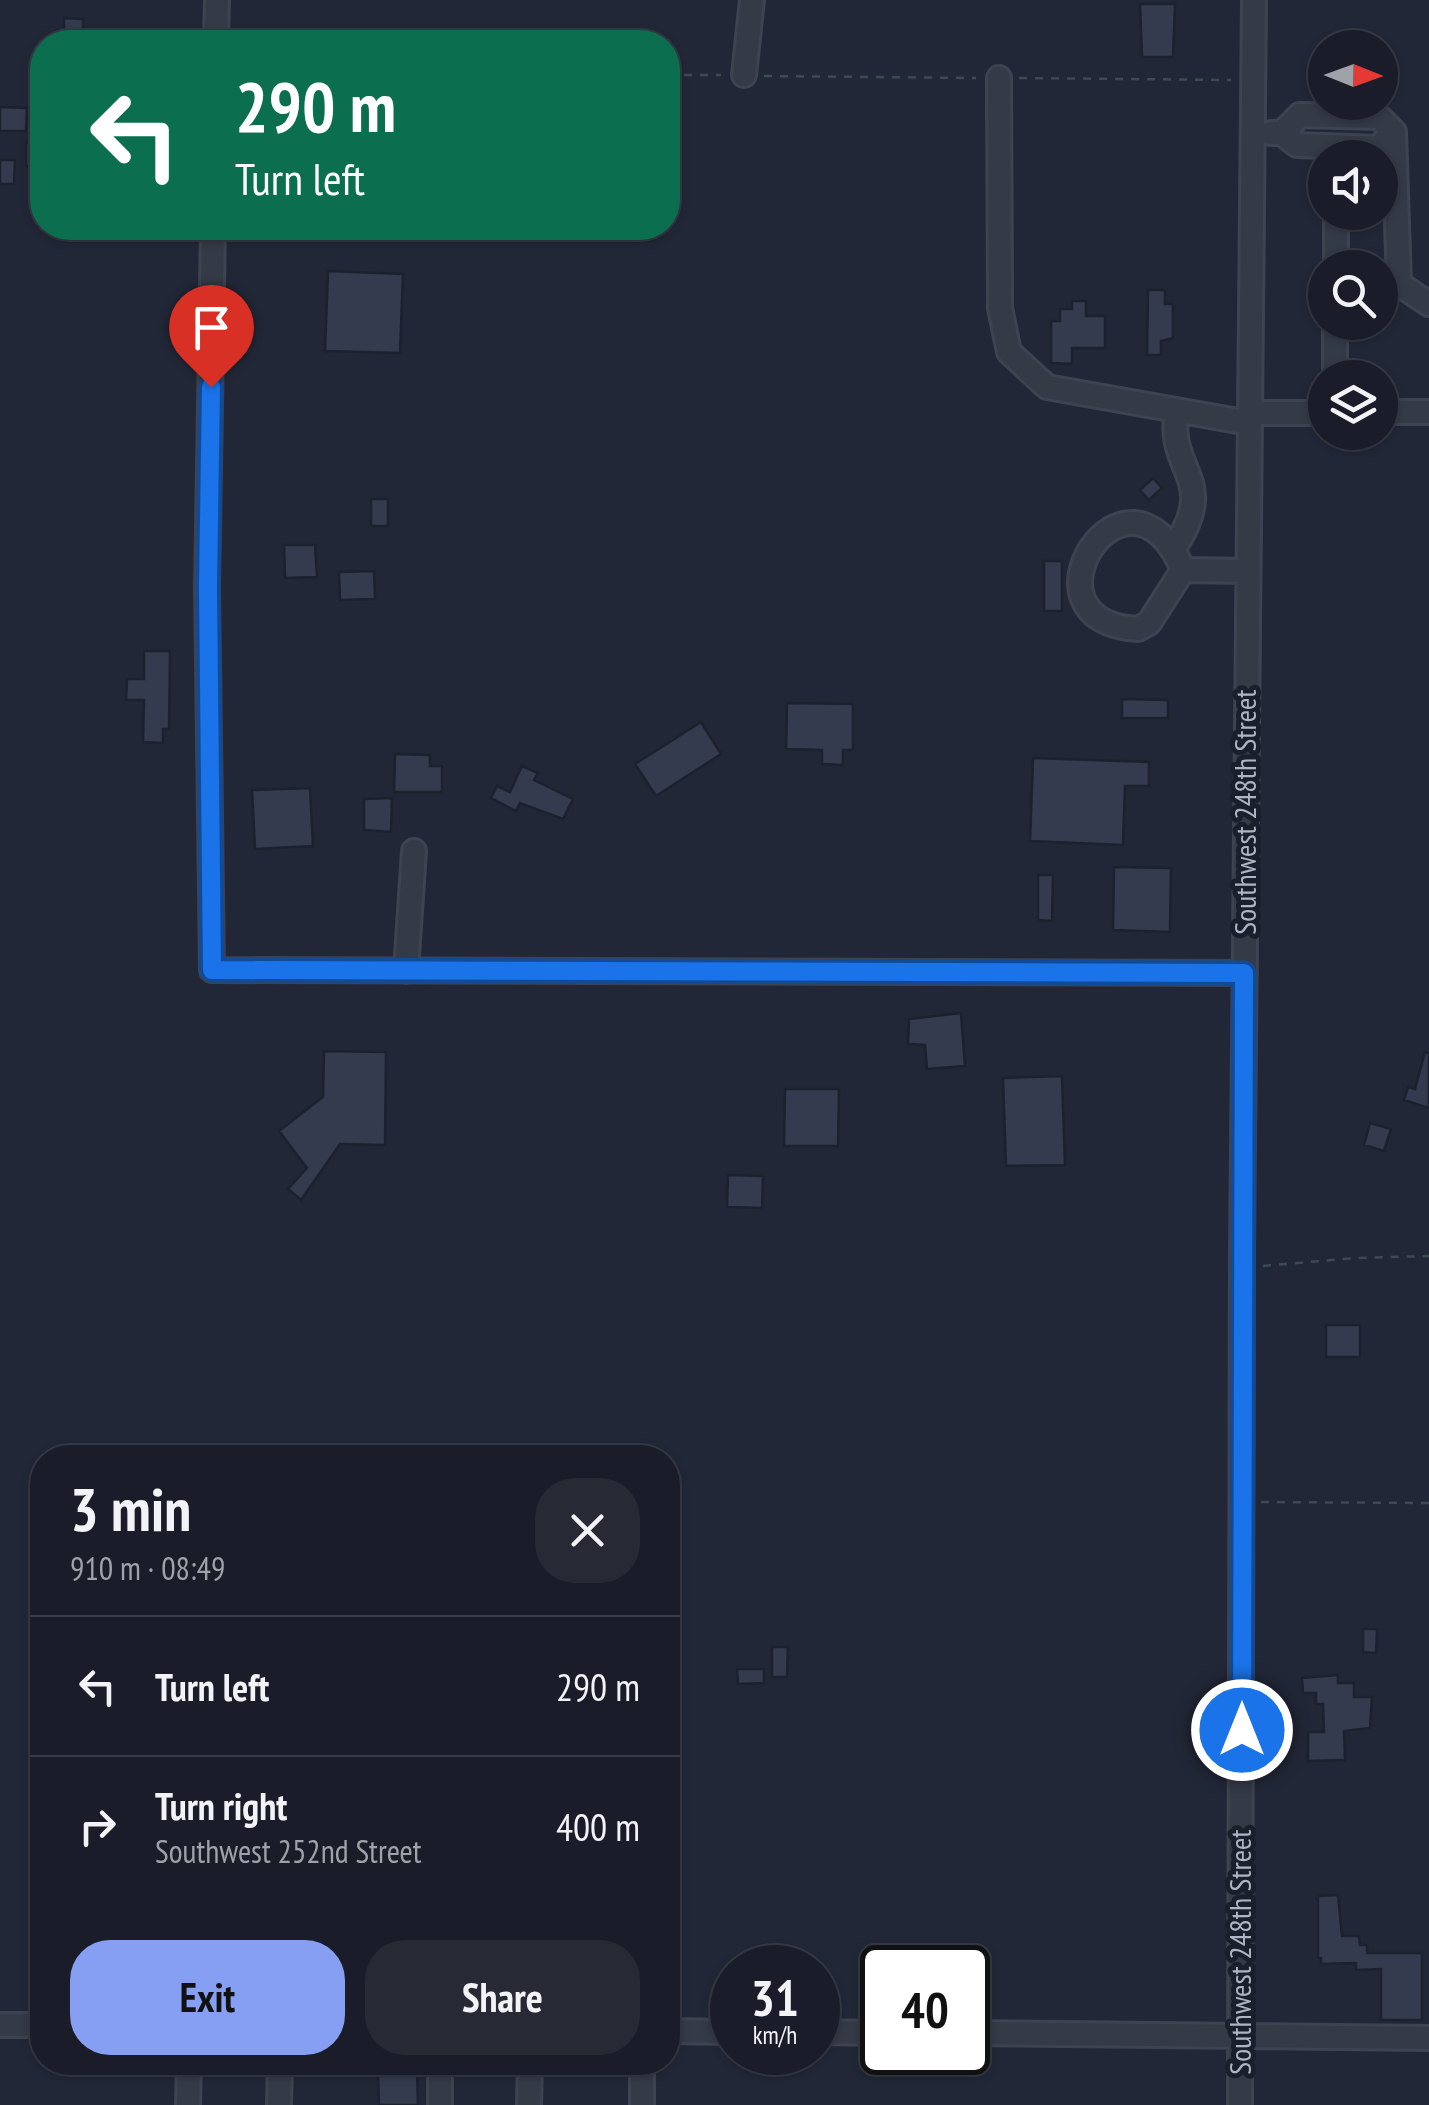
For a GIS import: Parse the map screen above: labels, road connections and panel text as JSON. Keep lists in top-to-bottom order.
{
  "streets": {
    "street": ["Southwest 248th Street"]
  },
  "north": "right",
  "page": {
    "turn": ["290 m", "Turn left"],
    "heading": ["3 min", "910 m · 08:49"],
    "list": [
      {
        "name": "Turn left",
        "value": "290 m"
      },
      {
        "name": "Turn right",
        "note": "Southwest 252nd Street",
        "value": "400 m"
      }
    ],
    "buttons": ["Exit", "Share"],
    "speed": "31 km/h",
    "limit": "40"
  }
}
